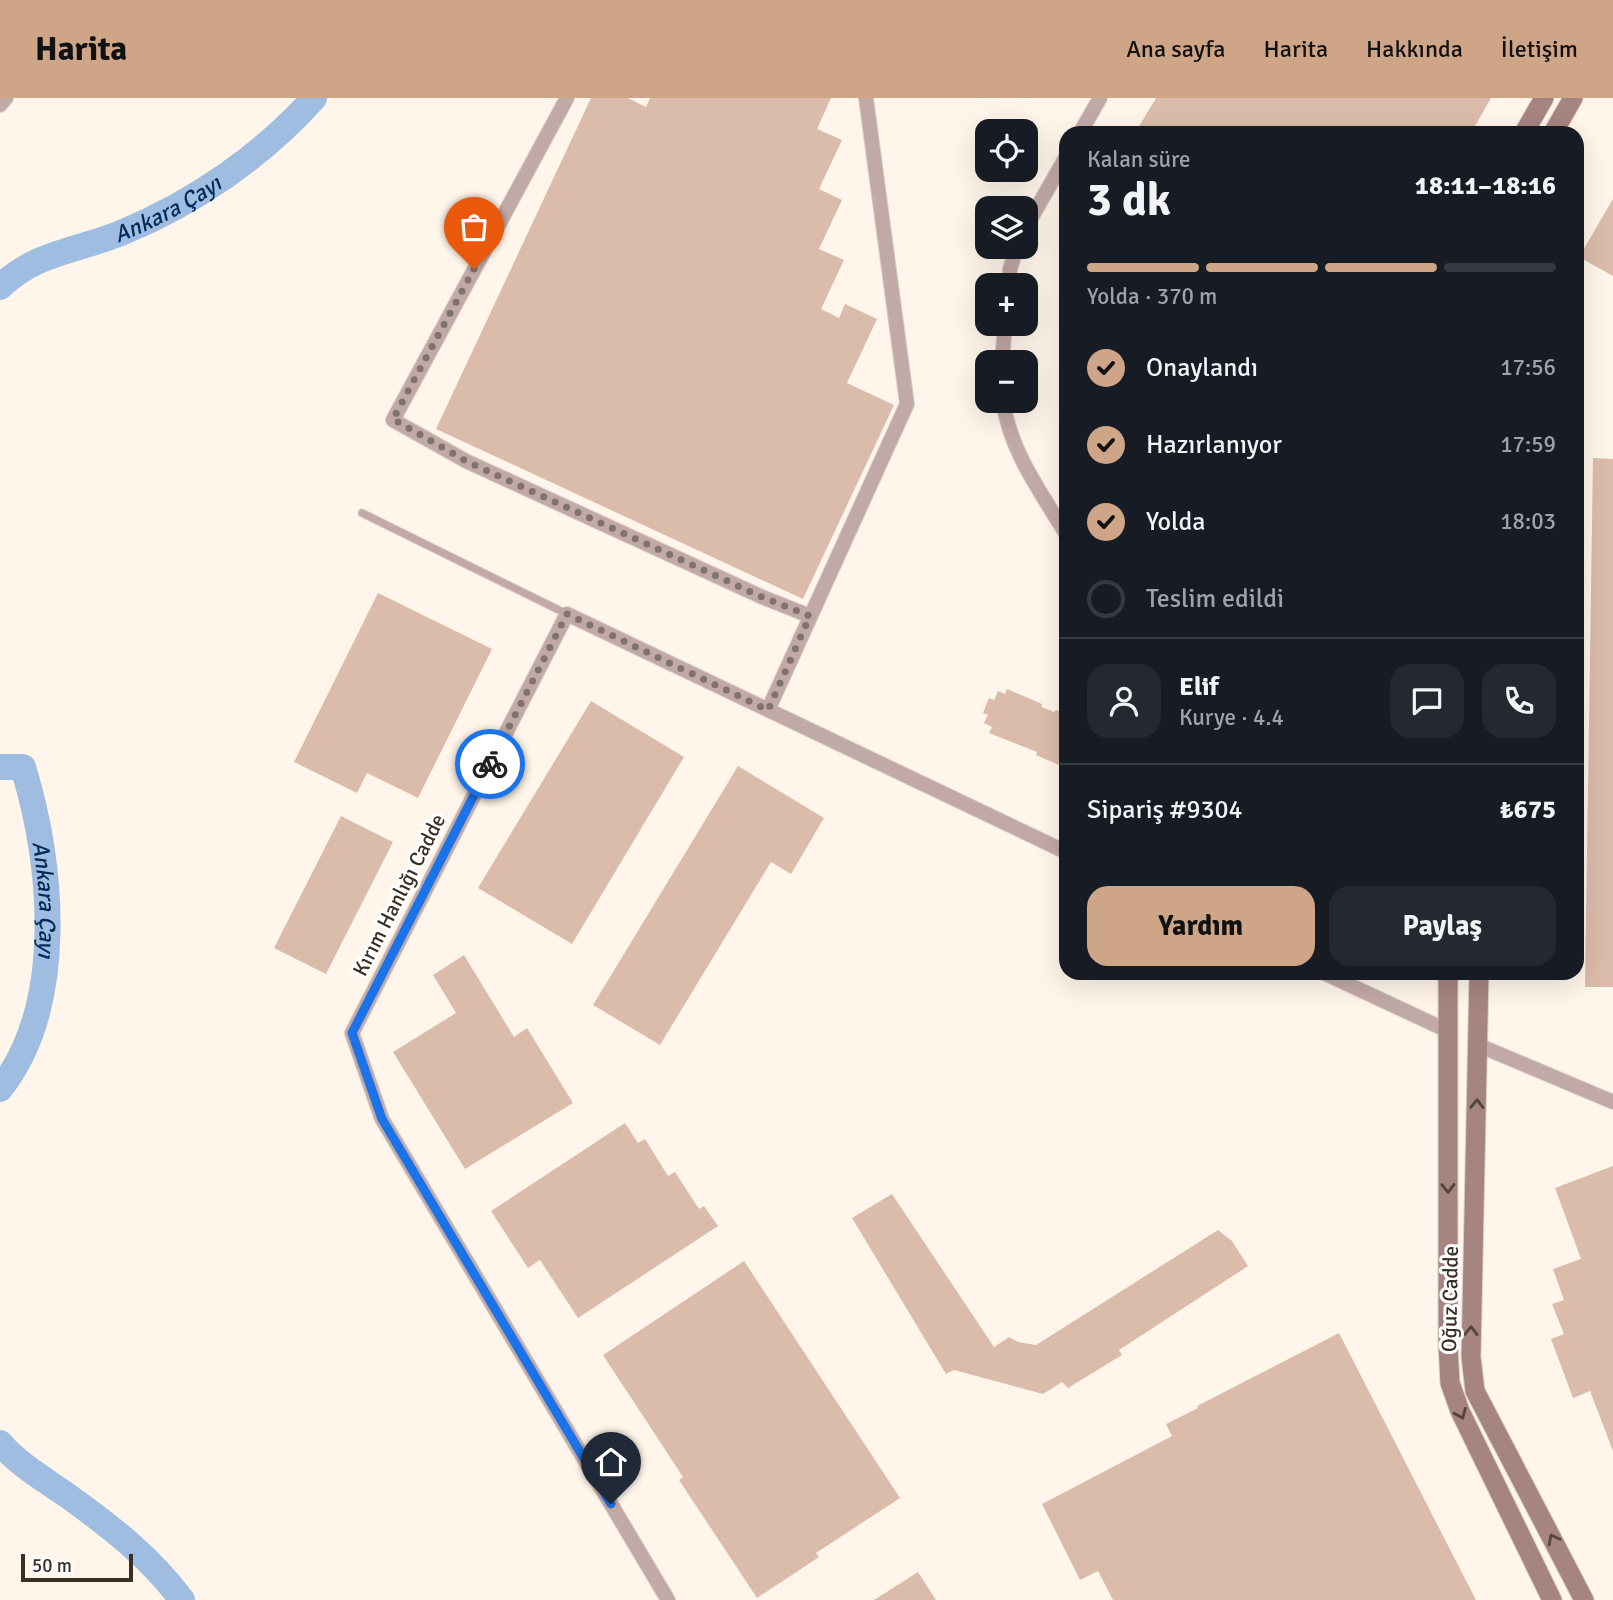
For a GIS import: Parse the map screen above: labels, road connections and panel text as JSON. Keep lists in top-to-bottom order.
{
  "streets": {
    "street": ["Kırım Hanlığı Cadde", "Oğuz Cadde"]
  },
  "water": ["Ankara Çayı"],
  "scale_bar": "50 m",
  "page": {
    "header": "Harita",
    "nav": [
      "Ana sayfa",
      "Harita",
      "Hakkında",
      "İletişim"
    ],
    "map_buttons": ["+", "−"],
    "heading": ["3 dk", "Kalan süre", "18:11–18:16"],
    "panel": [
      "Elif",
      "Kurye · 4.4",
      "Sipariş #9304",
      "₺675"
    ],
    "bar": "Yolda · 370 m",
    "list": [
      ["Onaylandı", "17:56"],
      ["Hazırlanıyor", "17:59"],
      ["Yolda", "18:03"],
      "Teslim edildi"
    ],
    "buttons": ["Yardım", "Paylaş"],
    "scale": "50 m"
  }
}
